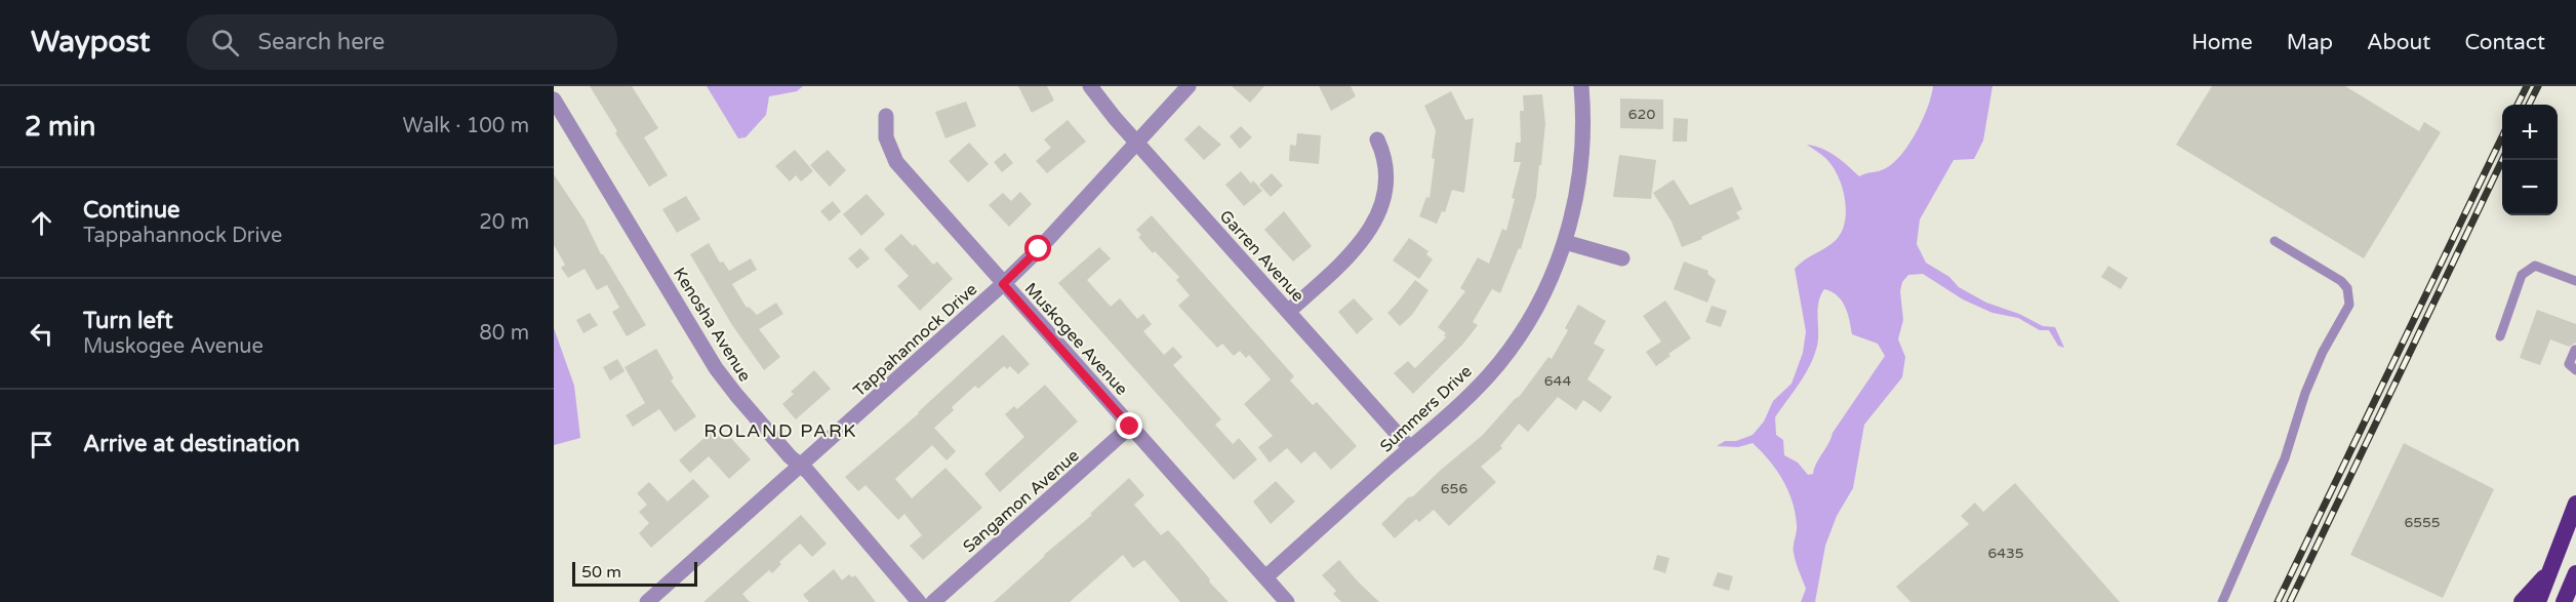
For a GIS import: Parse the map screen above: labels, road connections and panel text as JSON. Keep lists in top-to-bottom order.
{
  "streets": {
    "street": [
      "Garren Avenue",
      "Kenosha Avenue",
      "Muskogee Avenue",
      "Tappahannock Drive",
      "Summers Drive",
      "Sangamon Avenue"
    ]
  },
  "crossings": [
    ["Garren Avenue", "Tappahannock Drive"],
    ["Garren Avenue", "Summers Drive"],
    ["Kenosha Avenue", "Tappahannock Drive"],
    ["Muskogee Avenue", "Tappahannock Drive"],
    ["Muskogee Avenue", "Summers Drive"],
    ["Muskogee Avenue", "Sangamon Avenue"]
  ],
  "districts": ["ROLAND PARK"],
  "house_numbers": [
    "620",
    "644",
    "656",
    "6555",
    "6435"
  ],
  "scale_bar": "50 m",
  "page": {
    "header": "Waypost",
    "search": "Search here",
    "nav": [
      "Home",
      "Map",
      "About",
      "Contact"
    ],
    "heading": ["2 min", "Walk · 100 m"],
    "map_buttons": ["+", "−"],
    "list": [
      ["Continue", "Tappahannock Drive", "20 m"],
      ["Turn left", "Muskogee Avenue", "80 m"],
      "Arrive at destination"
    ],
    "scale": "50 m"
  }
}
